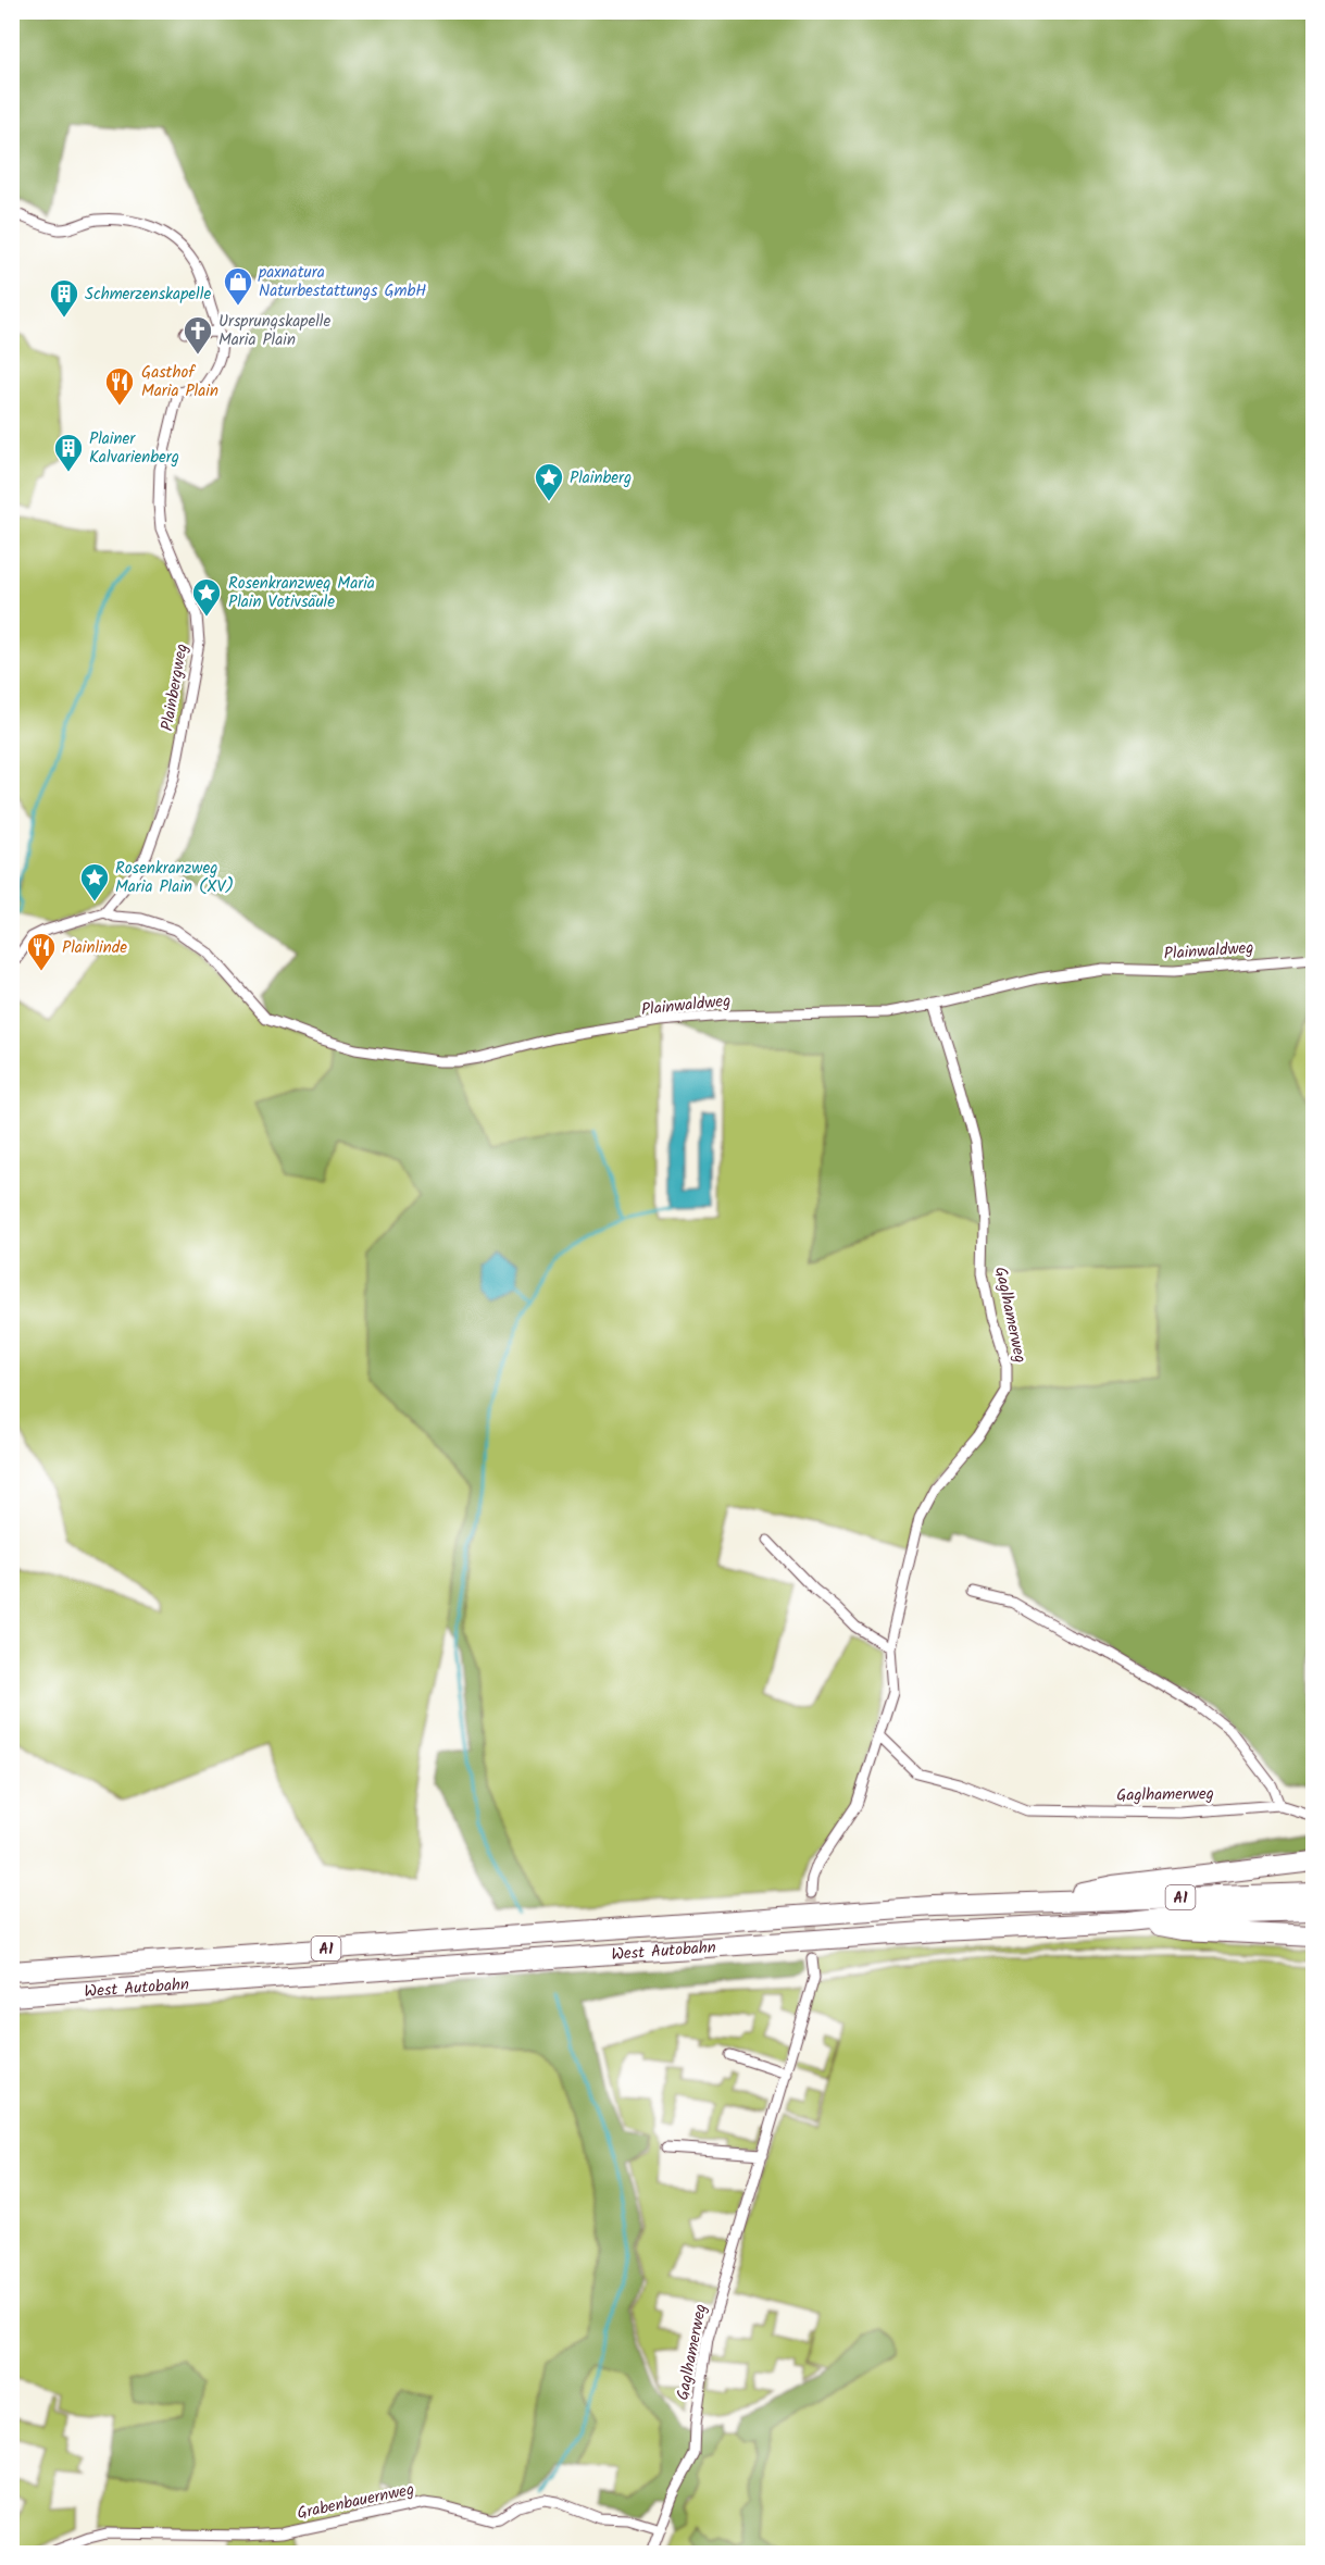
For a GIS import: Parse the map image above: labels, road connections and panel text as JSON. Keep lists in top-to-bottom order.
{
  "streets": {
    "highway": ["A1", "West Autobahn"],
    "street": [
      "Plainbergweg",
      "Plainwaldweg",
      "Gaglhamerweg",
      "Grabenbauernweg"
    ]
  },
  "crossings": [
    ["Plainbergweg", "Plainwaldweg"],
    ["Plainwaldweg", "Gaglhamerweg"],
    ["Gaglhamerweg", "Grabenbauernweg"]
  ],
  "places": {
    "shop": ["paxnatura Naturbestattungs GmbH"],
    "building": ["Schmerzenskapelle", "Plainer Kalvarienberg"],
    "church": ["Ursprungskapelle Maria Plain"],
    "restaurant": ["Gasthof Maria Plain", "Plainlinde"],
    "place": ["Plainberg", "Rosenkranzweg Maria Plain Votivsäule", "Rosenkranzweg Maria Plain (XV)"]
  }
}
